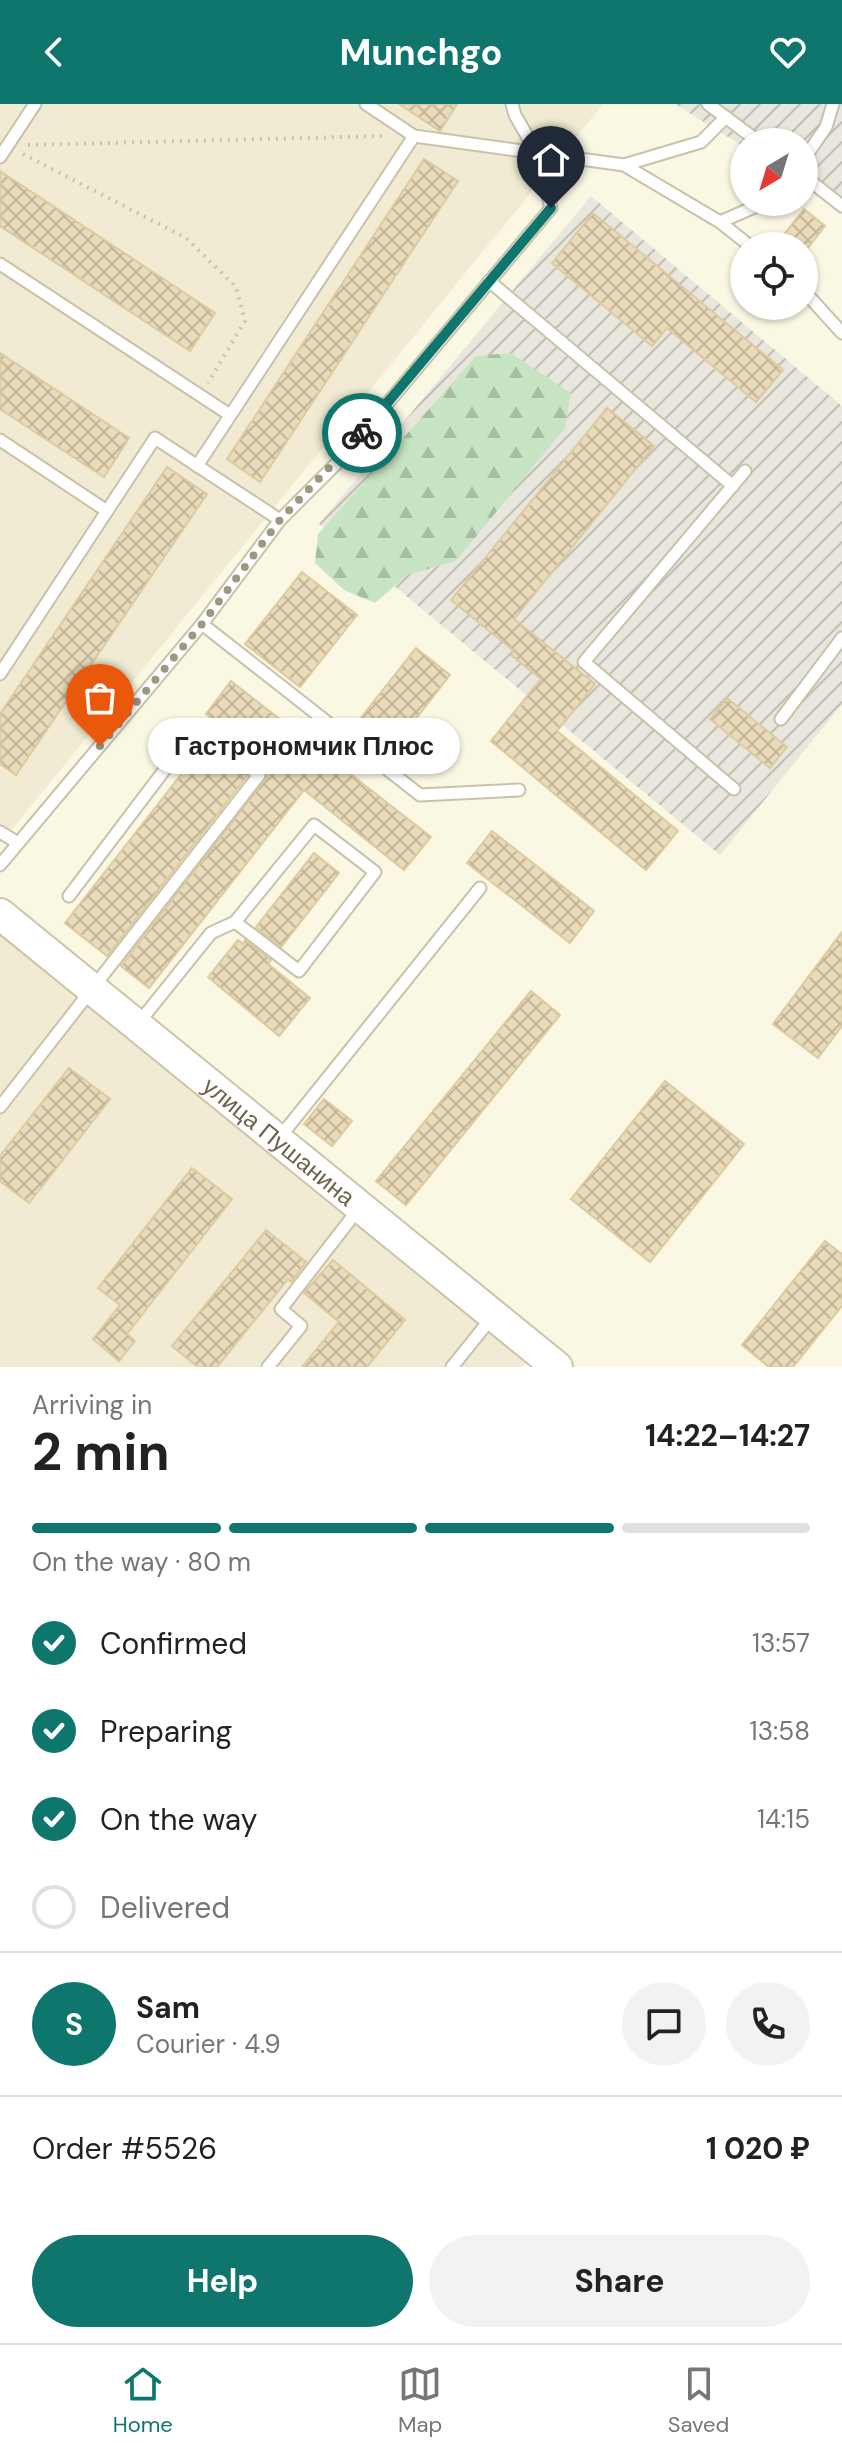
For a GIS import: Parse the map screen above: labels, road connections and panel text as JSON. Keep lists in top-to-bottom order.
{
  "streets": {
    "street": ["улица Пушанина"]
  },
  "places": ["Гастрономчик Плюс"],
  "north": "bottom left",
  "page": {
    "header": "Munchgo",
    "bubble": "Гастрономчик Плюс",
    "heading": ["2 min", "Arriving in", "14:22–14:27"],
    "panel": [
      "Sam",
      "Courier · 4.9",
      "Order #5526",
      "1 020 ₽"
    ],
    "bar": "On the way · 80 m",
    "list": [
      ["Confirmed", "13:57"],
      ["Preparing", "13:58"],
      ["On the way", "14:15"],
      "Delivered"
    ],
    "round": "S",
    "buttons": ["Help", "Share"],
    "tabs": ["Home", "Map", "Saved"]
  }
}
